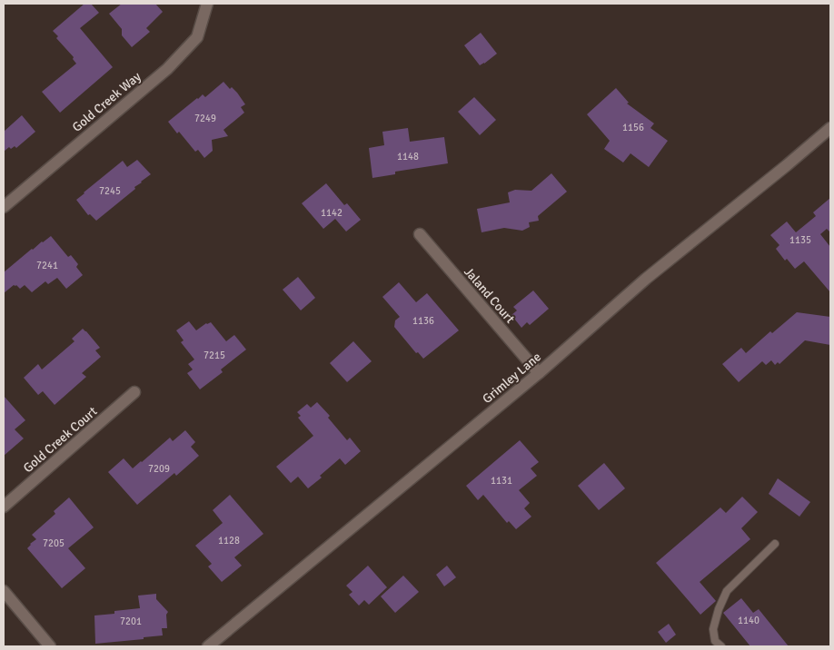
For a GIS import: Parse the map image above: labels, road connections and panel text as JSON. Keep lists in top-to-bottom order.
{
  "streets": {
    "street": [
      "Gold Creek Way",
      "Jaland Court",
      "Grimley Lane",
      "Gold Creek Court"
    ]
  },
  "crossings": [
    ["Jaland Court", "Grimley Lane"]
  ],
  "house_numbers": [
    "7249",
    "1156",
    "1148",
    "7245",
    "1142",
    "1135",
    "7241",
    "1136",
    "7215",
    "7209",
    "1131",
    "1128",
    "7205",
    "1140",
    "7201"
  ]
}
